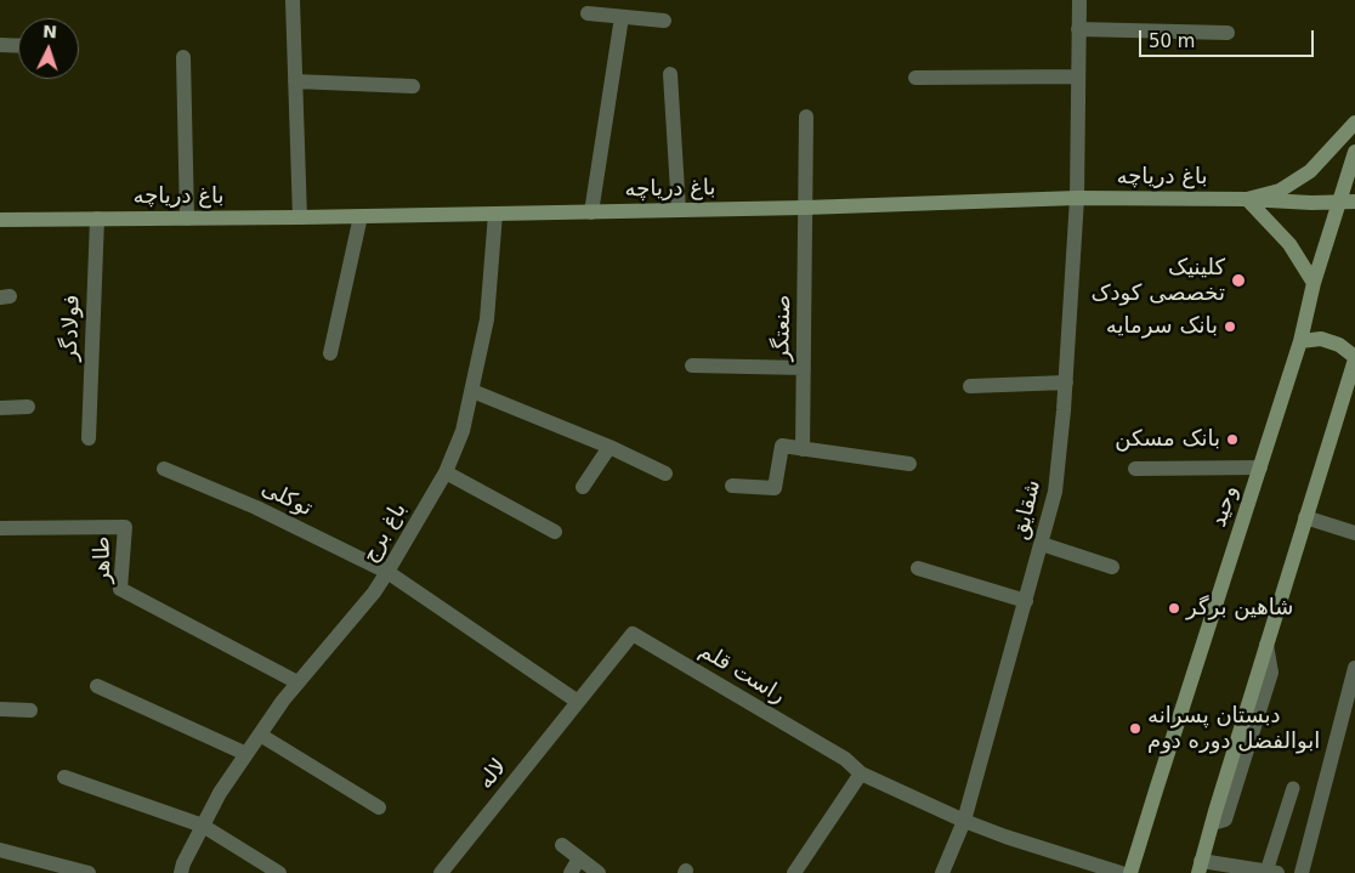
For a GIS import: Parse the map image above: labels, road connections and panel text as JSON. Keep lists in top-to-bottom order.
{
  "streets": {
    "main road": ["باغ دریاچه", "وحید"],
    "street": [
      "فولادگر",
      "صنعتگر",
      "توکلی",
      "شقایق",
      "باغ برج",
      "طاهر",
      "راست قلم",
      "لاله"
    ]
  },
  "crossings": [
    ["باغ دریاچه", "فولادگر"],
    ["باغ دریاچه", "صنعتگر"],
    ["باغ دریاچه", "وحید"],
    ["باغ دریاچه", "شقایق"],
    ["باغ دریاچه", "باغ برج"],
    ["توکلی", "باغ برج"],
    ["شقایق", "راست قلم"],
    ["باغ برج", "طاهر"],
    ["راست قلم", "لاله"]
  ],
  "places": [
    "کلینیک تخصصی کودک",
    "بانک سرمایه",
    "بانک مسکن",
    "شاهین برگر",
    "دبستان پسرانه ابوالفضل دوره دوم"
  ],
  "scale_bar": "50 m",
  "north": "top"
}
